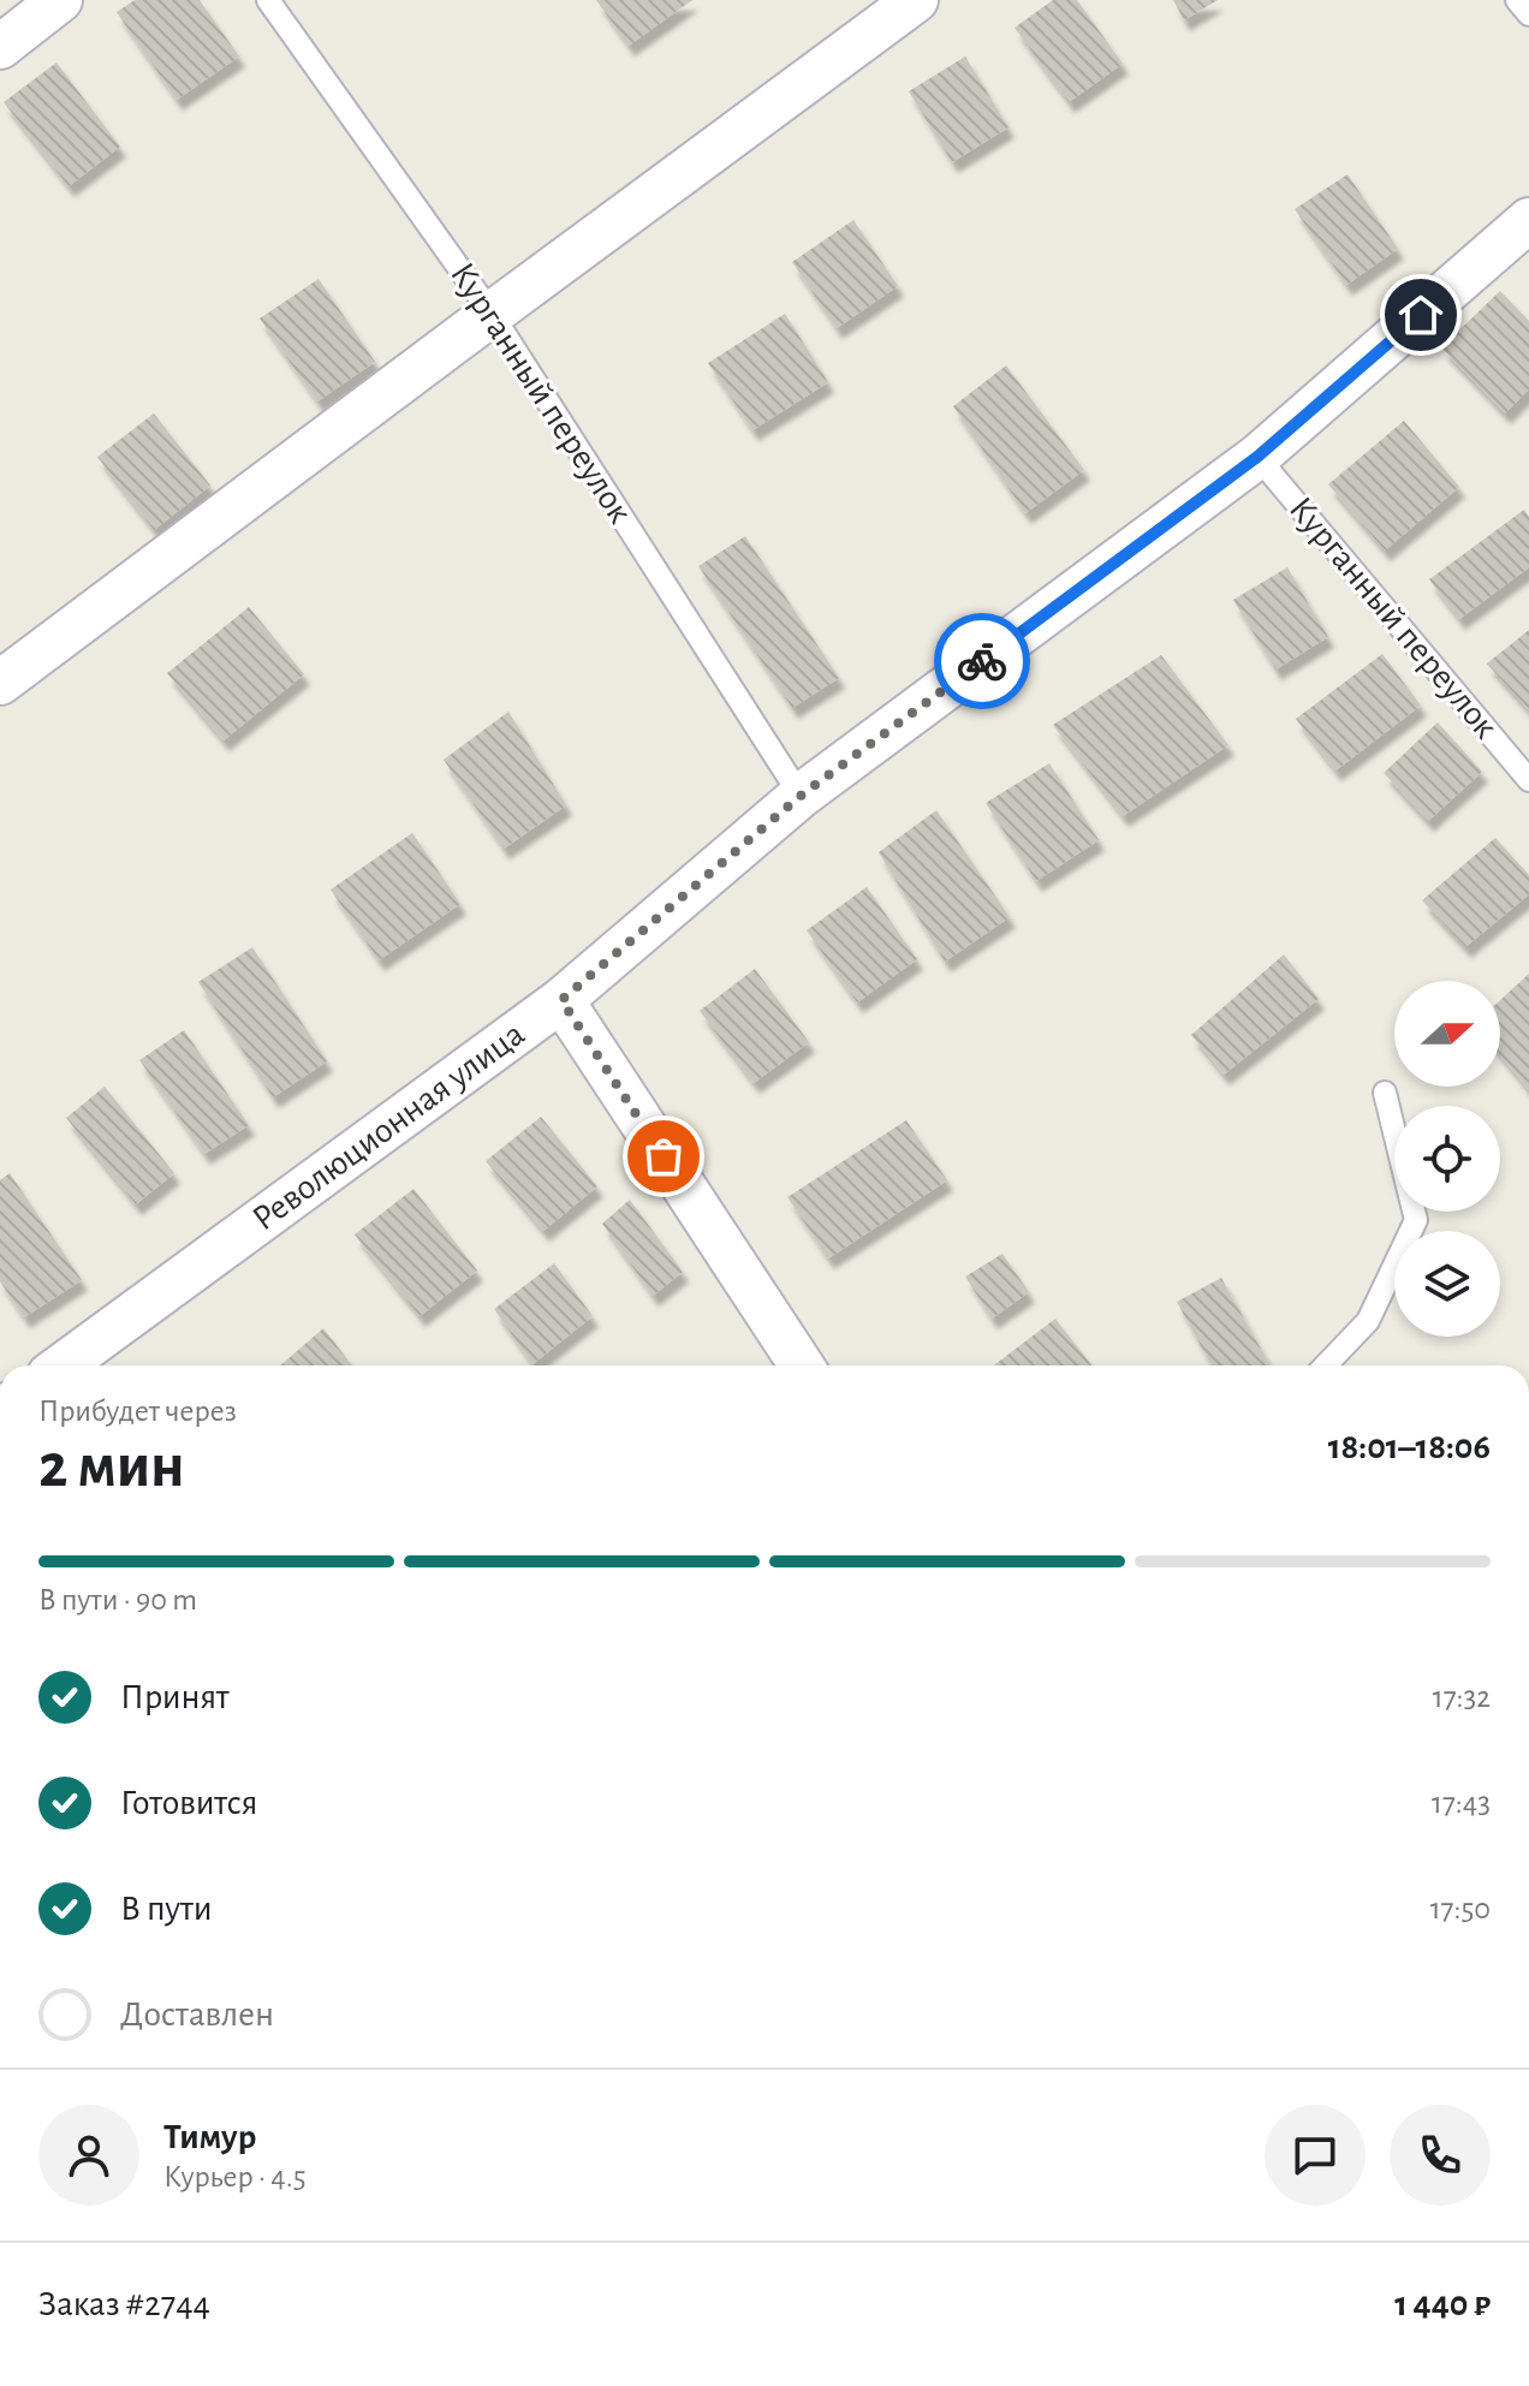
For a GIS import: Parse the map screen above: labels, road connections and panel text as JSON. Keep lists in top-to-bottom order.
{
  "streets": {
    "street": ["Революционная улица"],
    "lane": ["Курганный переулок"]
  },
  "crossings": [
    ["Курганный переулок", "Революционная улица"]
  ],
  "north": "right",
  "page": {
    "heading": ["2 мин", "Прибудет через", "18:01–18:06"],
    "panel": [
      "Тимур",
      "Курьер · 4.5",
      "Заказ #2744",
      "1 440 ₽"
    ],
    "bar": "В пути · 90 m",
    "list": [
      ["Принят", "17:32"],
      ["Готовится", "17:43"],
      ["В пути", "17:50"],
      "Доставлен"
    ]
  }
}
